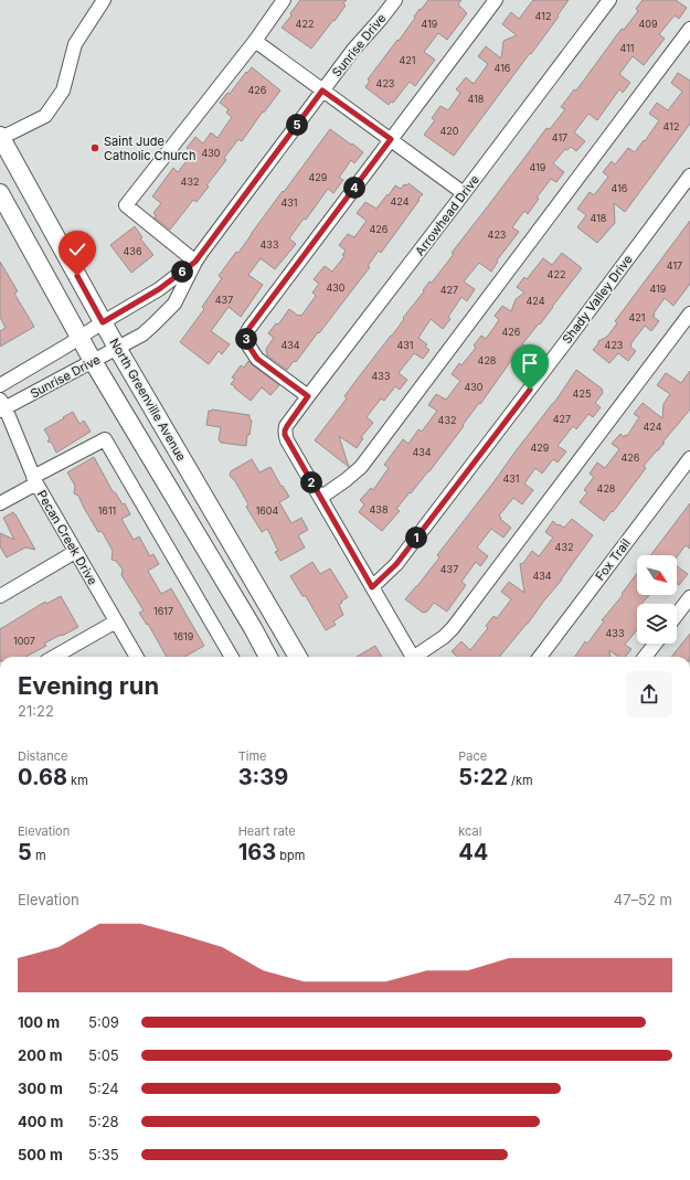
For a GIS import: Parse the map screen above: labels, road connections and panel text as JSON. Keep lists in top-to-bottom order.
{
  "streets": {
    "main road": ["North Greenville Avenue"],
    "street": [
      "Sunrise Drive",
      "Arrowhead Drive",
      "Shady Valley Drive",
      "Pecan Creek Drive",
      "Fox Trail"
    ]
  },
  "crossings": [
    ["Sunrise Drive", "North Greenville Avenue"],
    ["Sunrise Drive", "Pecan Creek Drive"]
  ],
  "places": ["Saint Jude Catholic Church"],
  "house_numbers": [
    "412",
    "422",
    "419",
    "409",
    "411",
    "421",
    "416",
    "423",
    "426",
    "418",
    "412",
    "420",
    "417",
    "430",
    "419",
    "429",
    "432",
    "416",
    "424",
    "431",
    "418",
    "426",
    "423",
    "433",
    "436",
    "417",
    "422",
    "430",
    "419",
    "427",
    "437",
    "424",
    "421",
    "426",
    "434",
    "431",
    "423",
    "428",
    "433",
    "430",
    "425",
    "427",
    "432",
    "424",
    "429",
    "434",
    "426",
    "431",
    "428",
    "438",
    "1611",
    "1604",
    "432",
    "437",
    "434",
    "1617",
    "433",
    "1619",
    "1007"
  ],
  "north": "bottom right",
  "page": {
    "pins": [
      "5",
      "4",
      "6",
      "3",
      "2",
      "1"
    ],
    "heading": ["Evening run", "21:22"],
    "stats": [
      ["Distance", "0.68 km"],
      ["Time", "3:39"],
      ["Pace", "5:22 /km"],
      ["Elevation", "5 m"],
      ["Heart rate", "163 bpm"],
      ["kcal", "44"]
    ],
    "chart": ["Elevation", "47–52 m"],
    "list": [
      {
        "name": "100 m",
        "note": "5:09"
      },
      {
        "name": "200 m",
        "note": "5:05"
      },
      {
        "name": "300 m",
        "note": "5:24"
      },
      {
        "name": "400 m",
        "note": "5:28"
      },
      {
        "name": "500 m",
        "note": "5:35"
      }
    ]
  }
}
